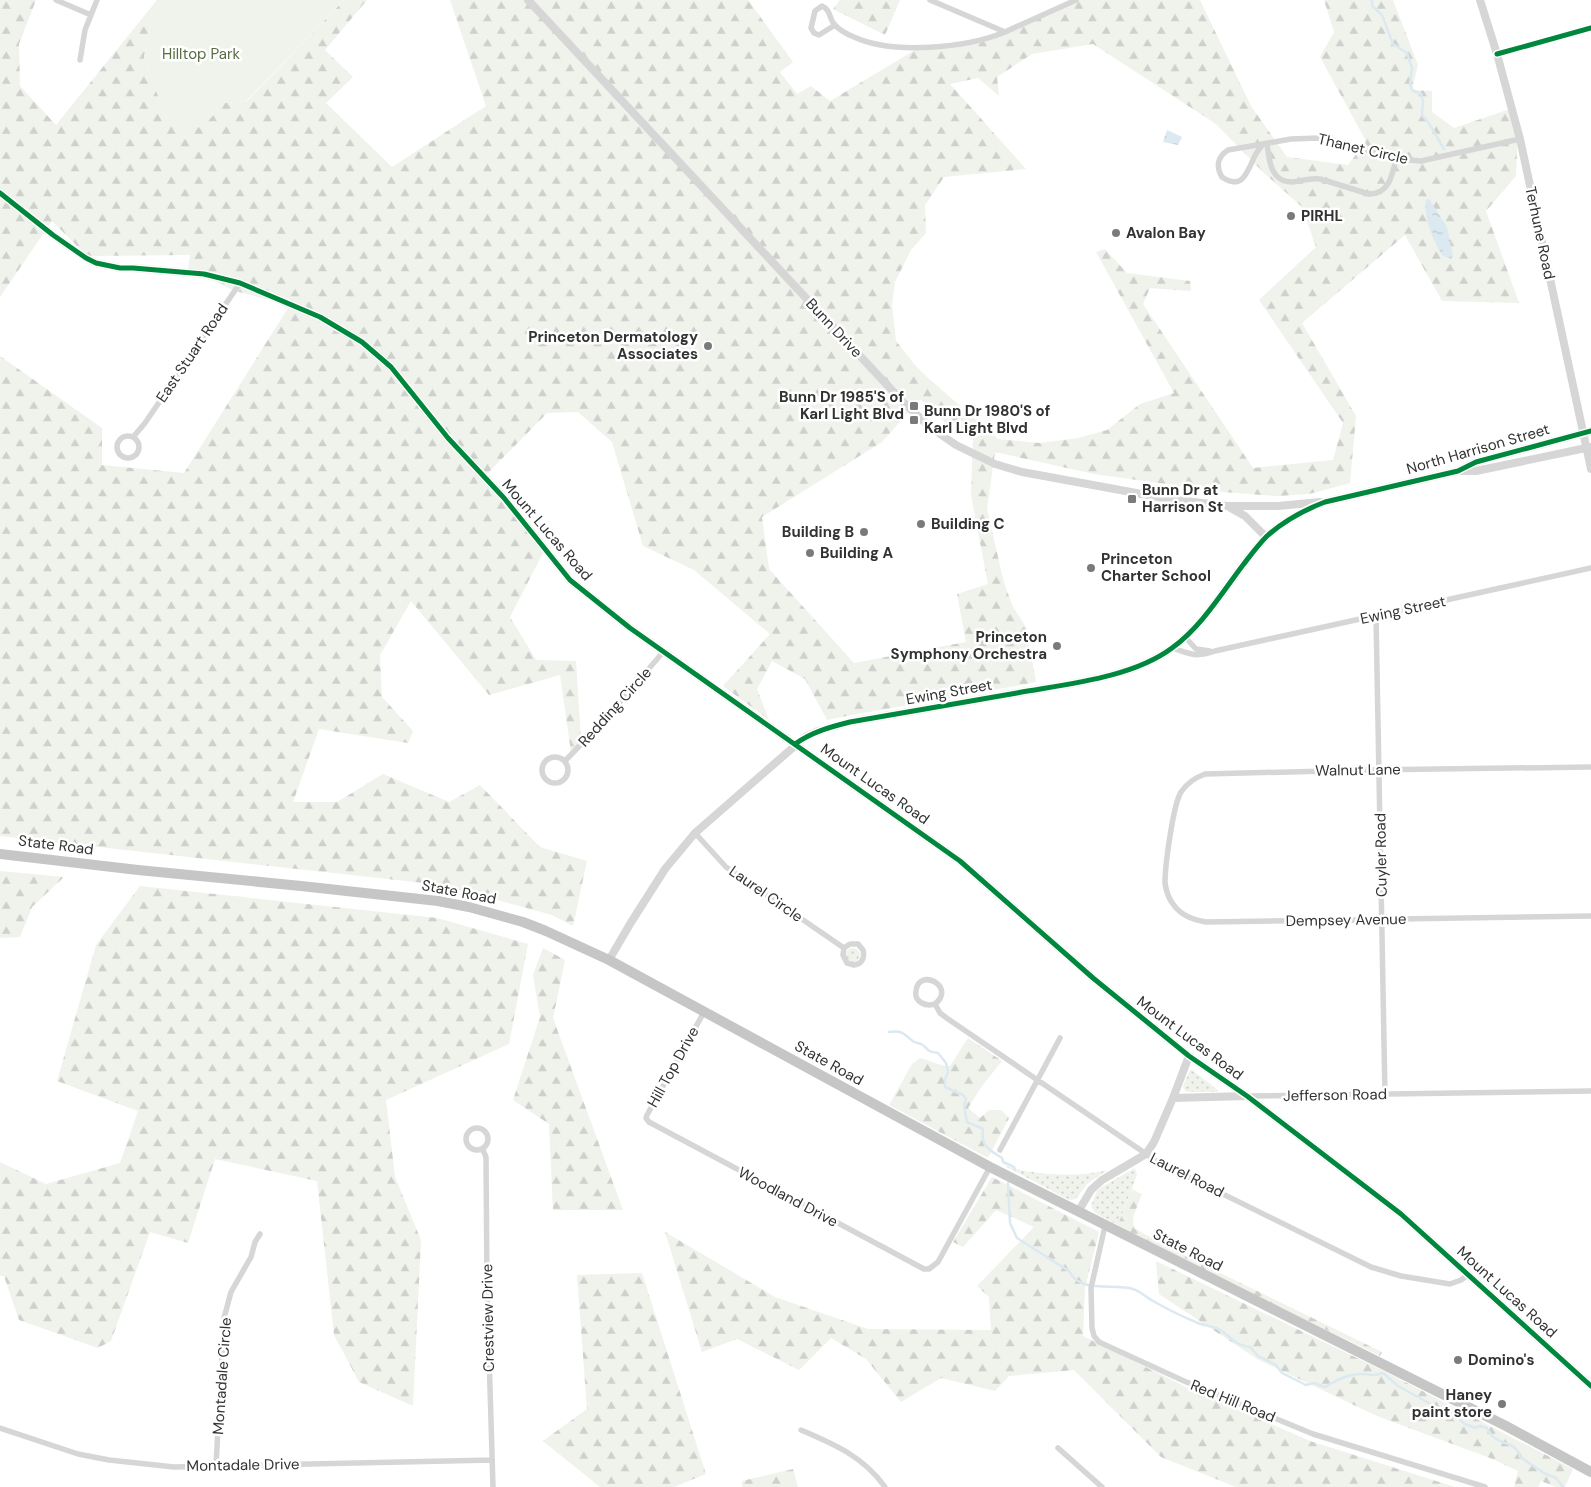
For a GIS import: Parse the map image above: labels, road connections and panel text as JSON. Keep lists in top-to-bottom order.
{
  "streets": {
    "highway": ["State Road"],
    "street": [
      "Thanet Circle",
      "Terhune Road",
      "Bunn Drive",
      "East Stuart Road",
      "North Harrison Street",
      "Mount Lucas Road",
      "Ewing Street",
      "Redding Circle",
      "Walnut Lane",
      "Cuyler Road",
      "Laurel Circle",
      "Dempsey Avenue",
      "Hill Top Drive",
      "Jefferson Road",
      "Laurel Road",
      "Woodland Drive",
      "Crestview Drive",
      "Montadale Circle",
      "Red Hill Road",
      "Montadale Drive"
    ]
  },
  "crossings": [
    ["Thanet Circle", "Terhune Road"],
    ["Terhune Road", "North Harrison Street"],
    ["Bunn Drive", "North Harrison Street"],
    ["East Stuart Road", "Mount Lucas Road"],
    ["North Harrison Street", "Ewing Street"],
    ["Mount Lucas Road", "Ewing Street"],
    ["Mount Lucas Road", "Redding Circle"],
    ["Mount Lucas Road", "Jefferson Road"],
    ["Mount Lucas Road", "Laurel Road"],
    ["Ewing Street", "State Road"],
    ["Ewing Street", "Cuyler Road"],
    ["Ewing Street", "Laurel Circle"],
    ["Walnut Lane", "Cuyler Road"],
    ["Walnut Lane", "Dempsey Avenue"],
    ["State Road", "Hill Top Drive"],
    ["State Road", "Woodland Drive"],
    ["State Road", "Red Hill Road"],
    ["Cuyler Road", "Dempsey Avenue"],
    ["Cuyler Road", "Jefferson Road"],
    ["Hill Top Drive", "Woodland Drive"],
    ["Crestview Drive", "Montadale Drive"],
    ["Montadale Circle", "Montadale Drive"]
  ],
  "parks": ["Hilltop Park"],
  "places": {
    "other": [
      "PIRHL",
      "Avalon Bay",
      "Princeton Dermatology Associates",
      "Building C",
      "Building B",
      "Building A",
      "Princeton Charter School",
      "Princeton Symphony Orchestra",
      "Domino's",
      "Haney paint store"
    ],
    "transit": ["Bunn Dr 1985'S of Karl Light Blvd", "Bunn Dr 1980'S of Karl Light Blvd", "Bunn Dr at Harrison St"]
  }
}
